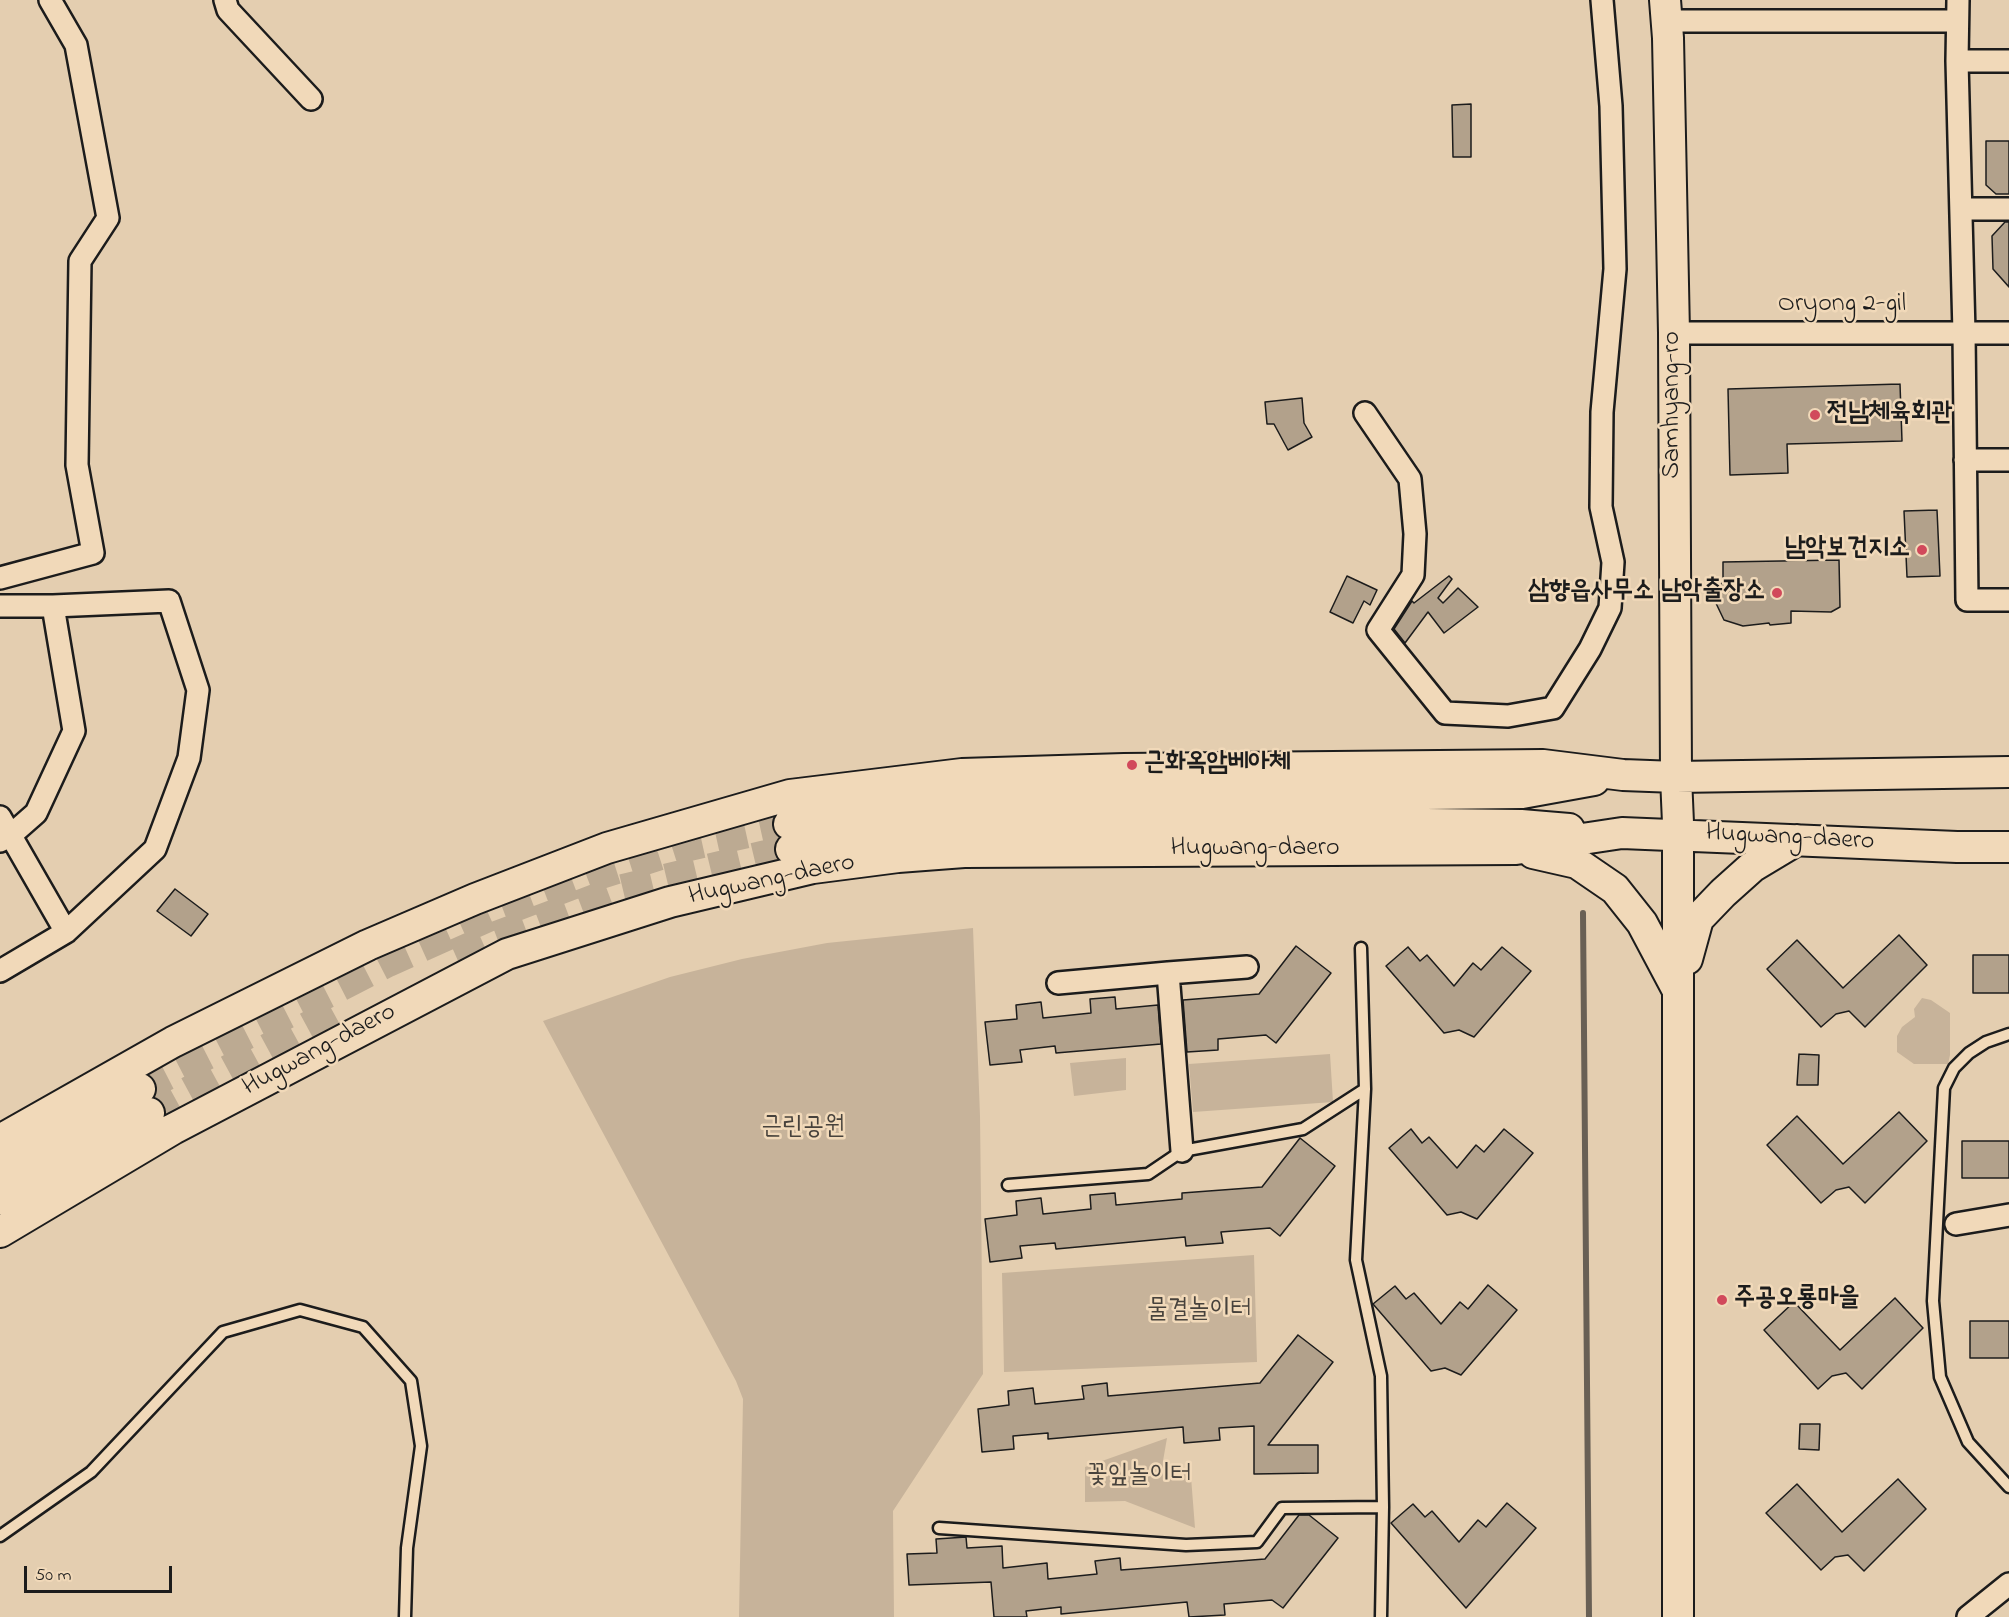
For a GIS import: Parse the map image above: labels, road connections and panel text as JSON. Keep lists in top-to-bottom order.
{
  "streets": {
    "street": ["Oryong 2-gil", "Samhyang-ro", "Hugwang-daero"]
  },
  "crossings": [
    ["Oryong 2-gil", "Samhyang-ro"],
    ["Samhyang-ro", "Hugwang-daero"]
  ],
  "parks": ["근린공원", "물결놀이터", "꽃잎놀이터"],
  "places": [
    "전남체육회관",
    "남악보건지소",
    "삼향읍사무소 남악출장소",
    "근화옥암베아체",
    "주공오룡마을"
  ],
  "scale_bar": "50 m"
}
